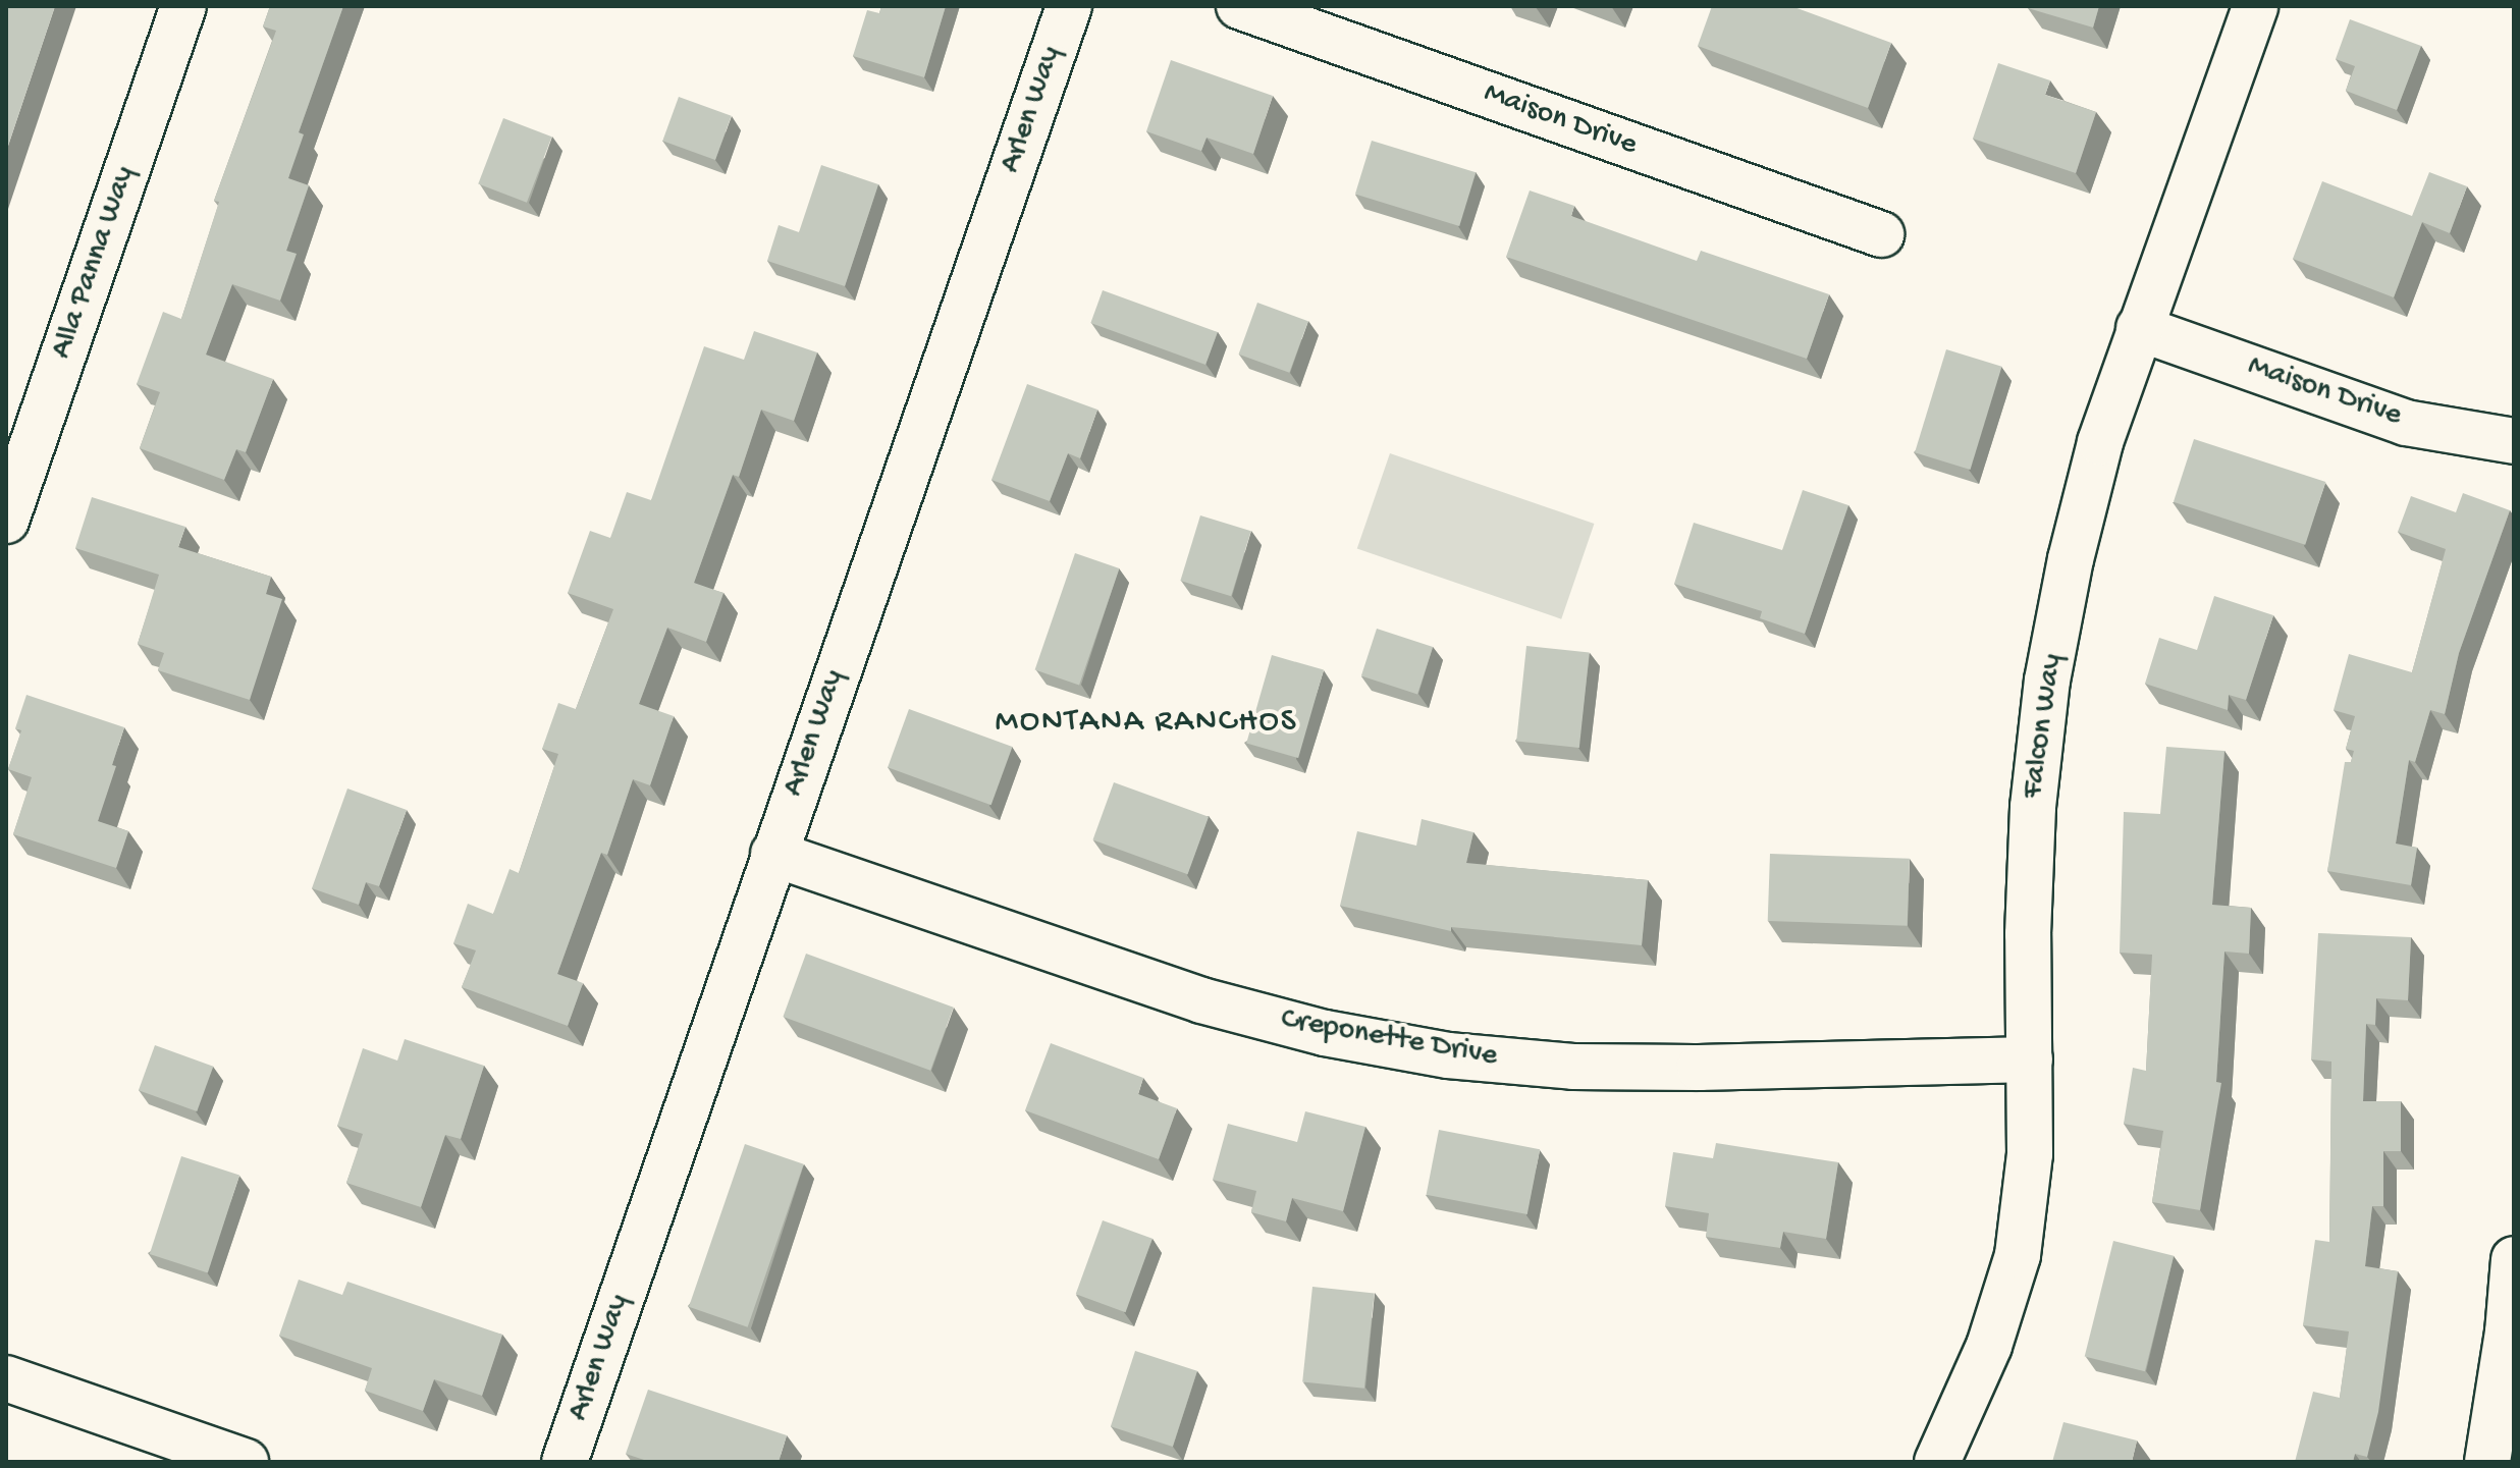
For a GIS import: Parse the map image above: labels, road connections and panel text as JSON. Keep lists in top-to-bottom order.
{
  "streets": {
    "street": [
      "Arlen Way",
      "Maison Drive",
      "Alla Panna Way",
      "Falcon Way",
      "Creponette Drive"
    ]
  },
  "crossings": [
    ["Arlen Way", "Creponette Drive"],
    ["Maison Drive", "Falcon Way"],
    ["Falcon Way", "Creponette Drive"]
  ],
  "districts": ["MONTANA RANCHOS"]
}
